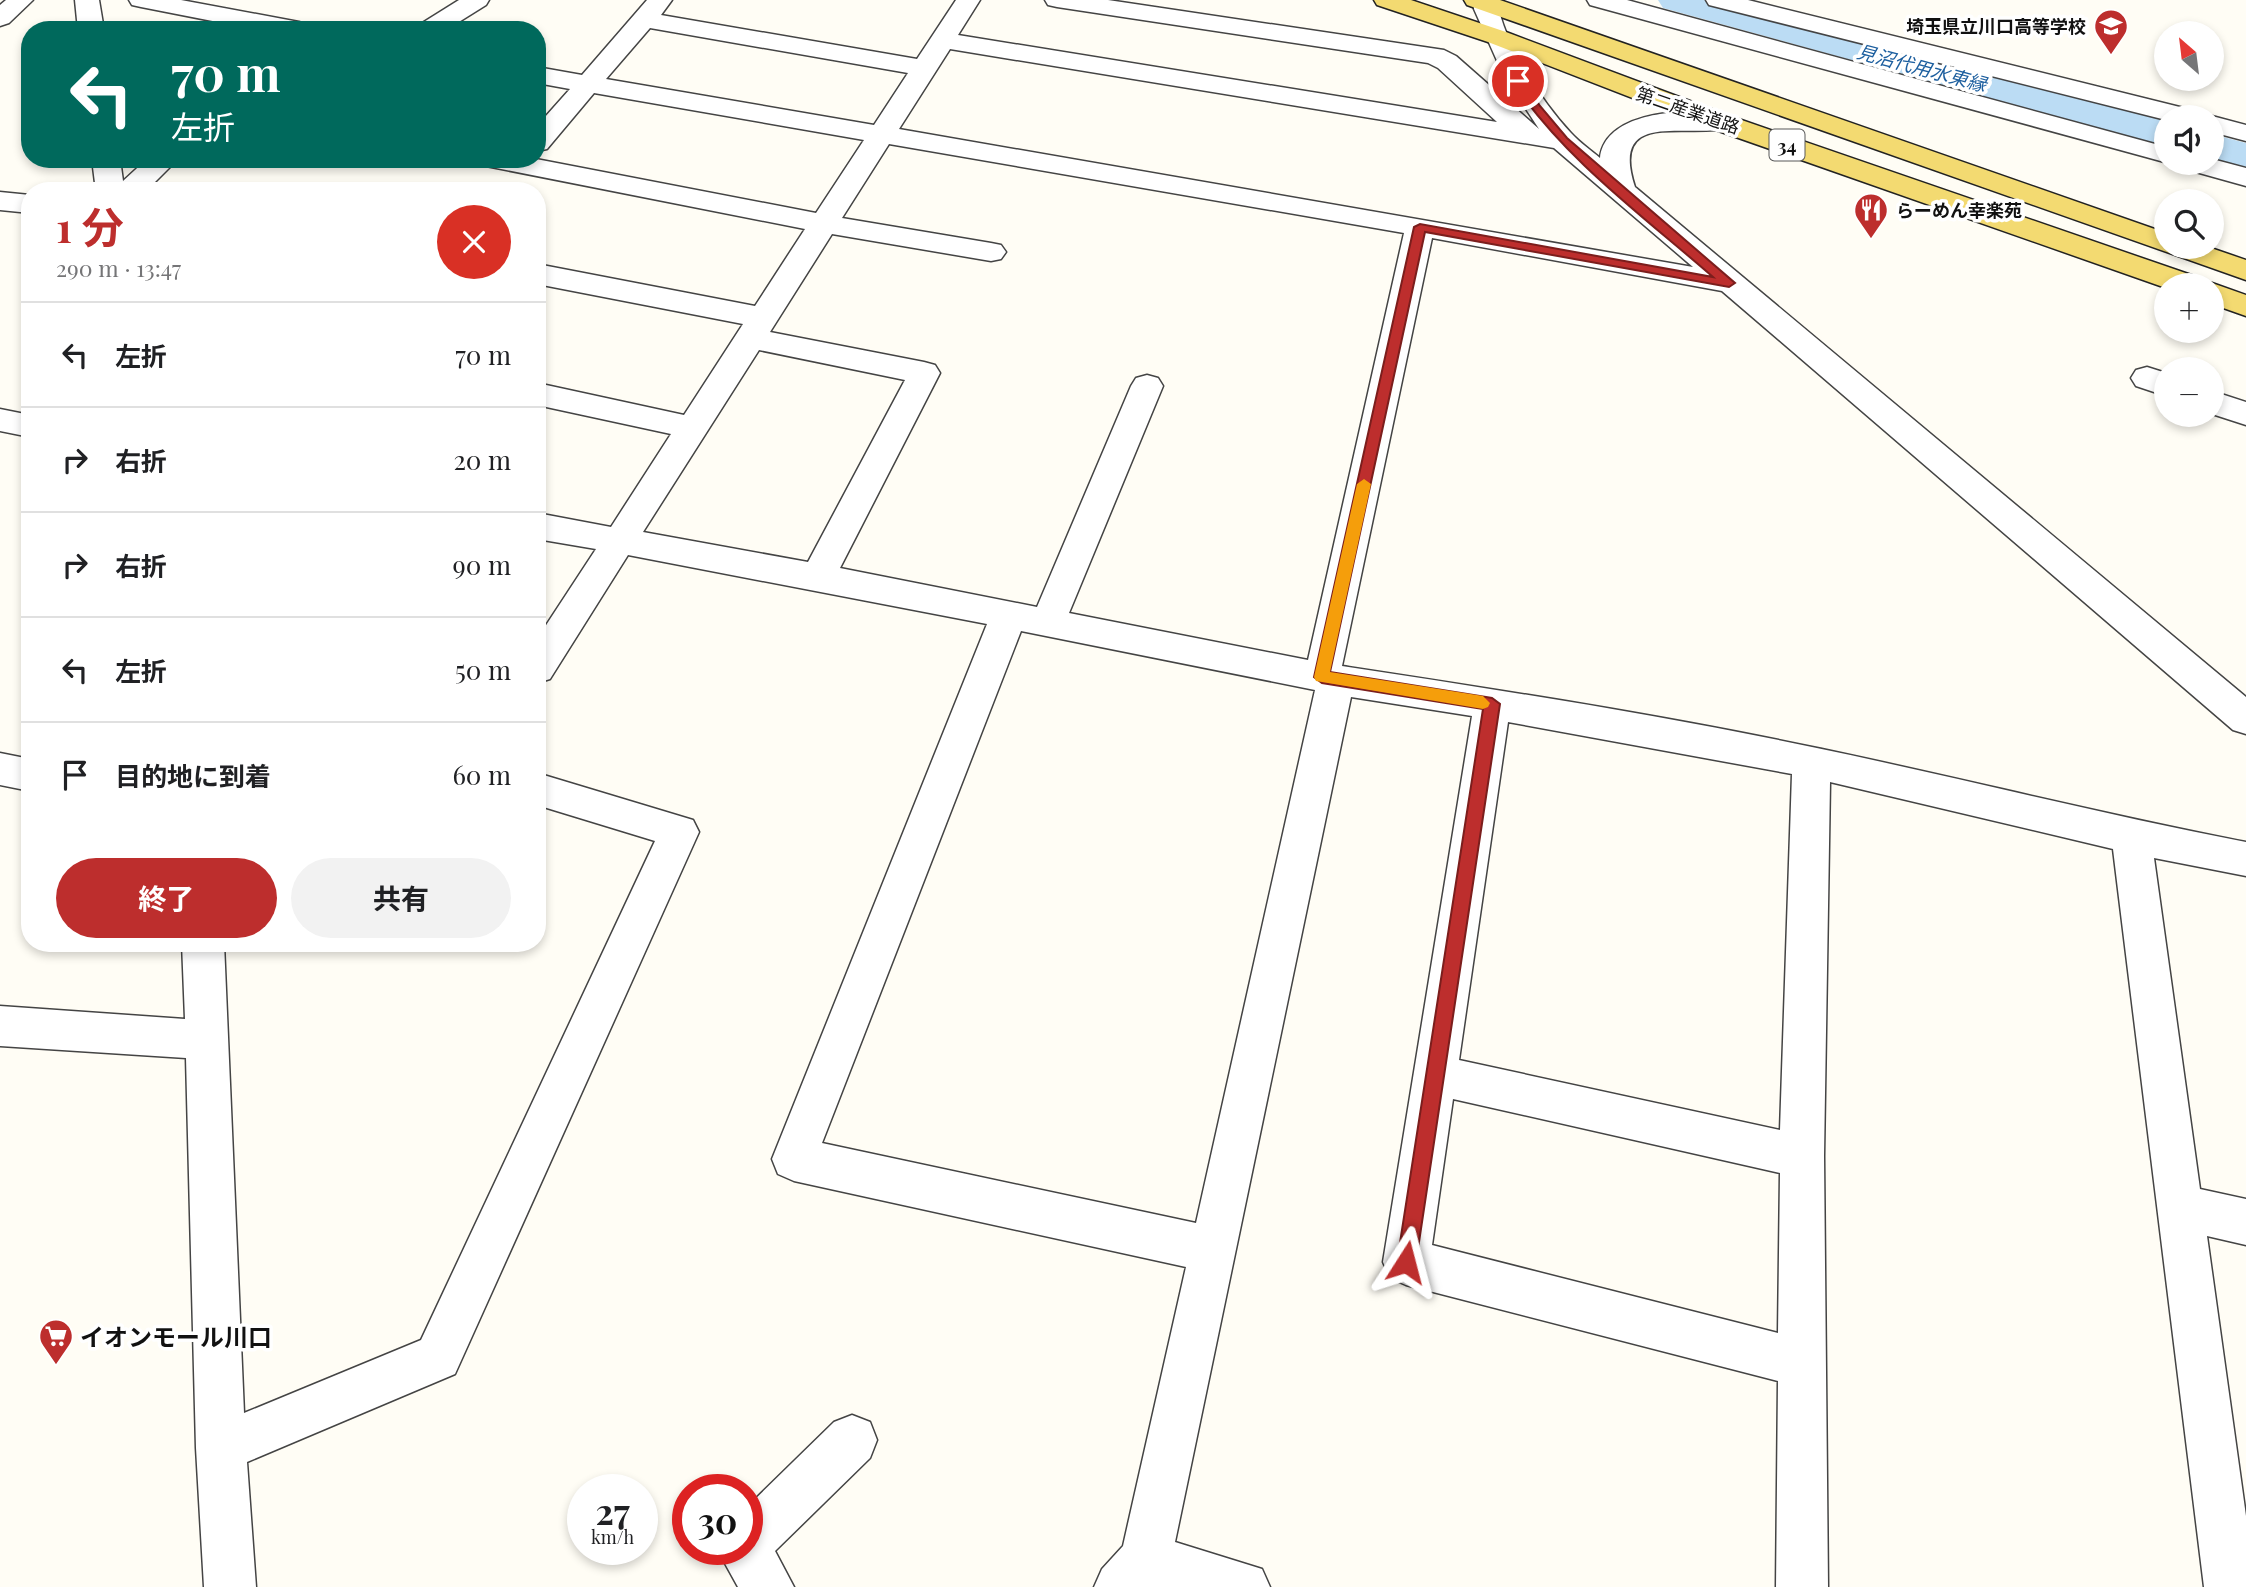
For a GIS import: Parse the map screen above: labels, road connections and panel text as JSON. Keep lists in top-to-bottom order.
{
  "streets": {
    "main road": ["第二産業道路", "34"]
  },
  "water": ["見沼代用水東縁"],
  "places": {
    "school or university": ["埼玉県立川口高等学校"],
    "restaurant": ["らーめん幸楽苑"],
    "supermarket": ["イオンモール川口"]
  },
  "north": "top left",
  "page": {
    "map_buttons": ["+", "−"],
    "turn": ["70 m", "左折"],
    "heading": ["1 分", "290 m · 13:47"],
    "list": [
      {
        "name": "左折",
        "value": "70 m"
      },
      {
        "name": "右折",
        "value": "20 m"
      },
      {
        "name": "右折",
        "value": "90 m"
      },
      {
        "name": "左折",
        "value": "50 m"
      },
      {
        "name": "目的地に到着",
        "value": "60 m"
      }
    ],
    "buttons": ["終了", "共有"],
    "speed": "27 km/h",
    "limit": "30"
  }
}
